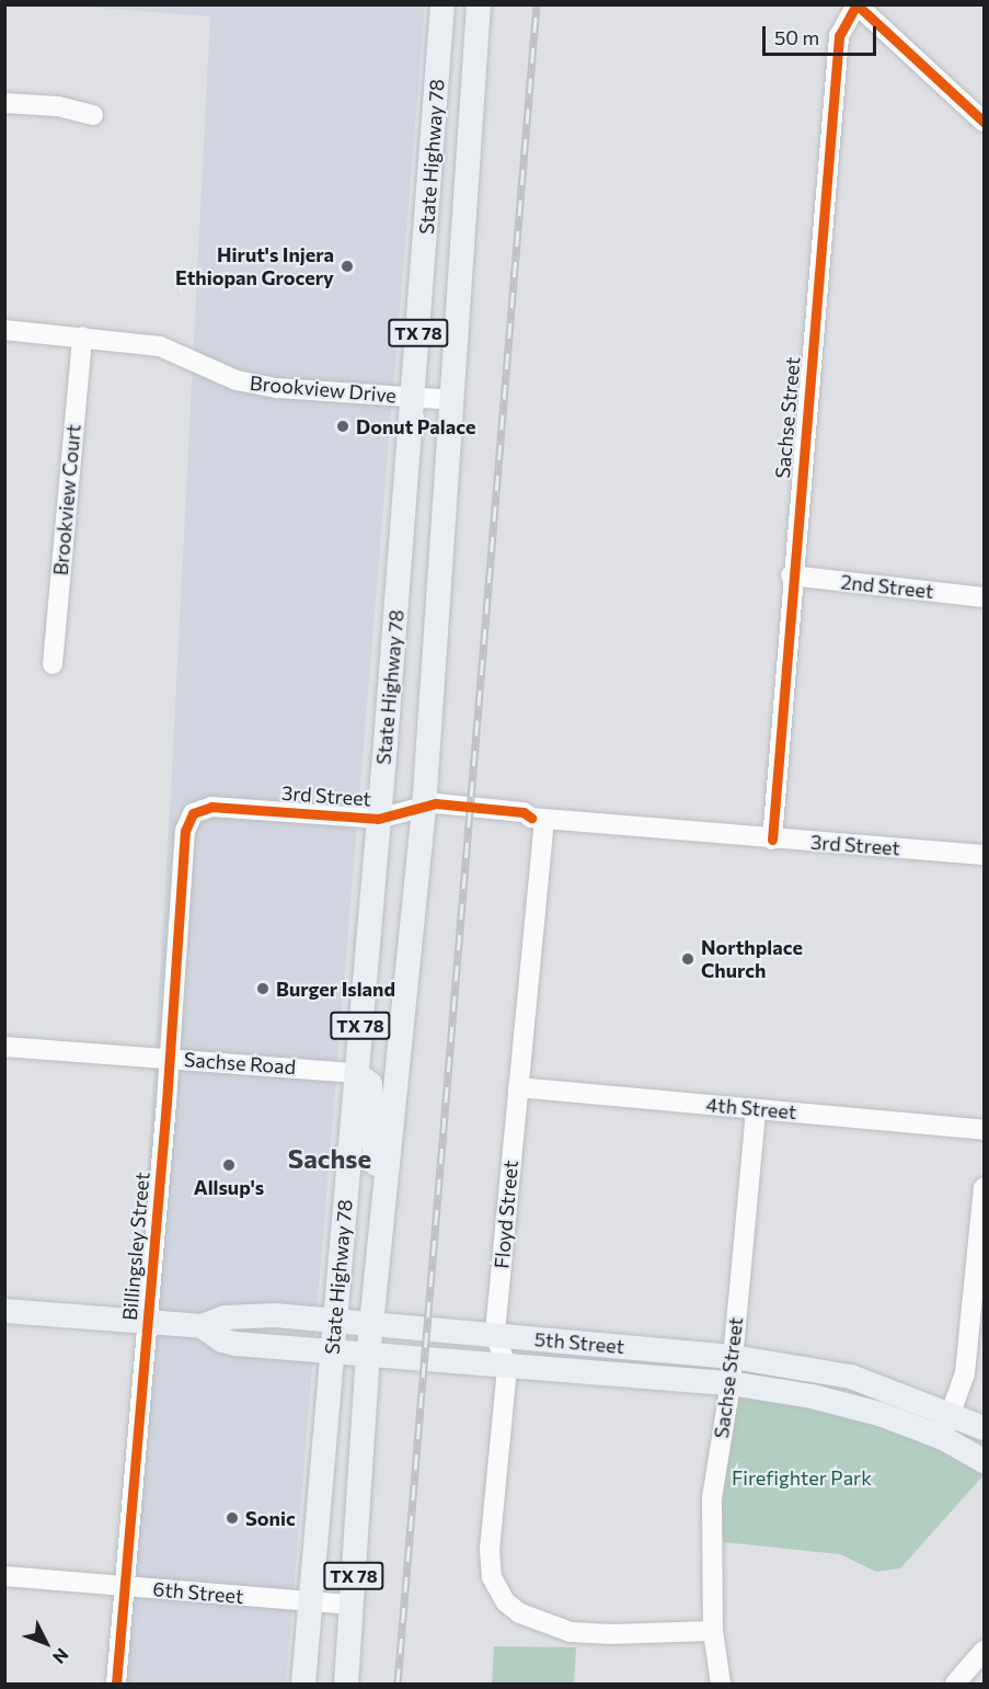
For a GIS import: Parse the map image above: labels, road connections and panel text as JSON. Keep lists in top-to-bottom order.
{
  "streets": {
    "main road": ["State Highway 78", "TX 78", "5th Street"],
    "street": [
      "Brookview Drive",
      "Sachse Street",
      "Brookview Court",
      "2nd Street",
      "3rd Street",
      "Sachse Road",
      "4th Street",
      "Floyd Street",
      "Billingsley Street",
      "6th Street"
    ]
  },
  "crossings": [
    ["State Highway 78", "Brookview Drive"],
    ["State Highway 78", "3rd Street"],
    ["State Highway 78", "Sachse Road"],
    ["State Highway 78", "5th Street"],
    ["State Highway 78", "6th Street"],
    ["Brookview Drive", "Brookview Court"],
    ["Sachse Street", "2nd Street"],
    ["Sachse Street", "3rd Street"],
    ["Sachse Street", "4th Street"],
    ["Sachse Street", "Floyd Street"],
    ["Sachse Street", "5th Street"],
    ["3rd Street", "Floyd Street"],
    ["3rd Street", "Billingsley Street"],
    ["Sachse Road", "Billingsley Street"],
    ["4th Street", "Floyd Street"],
    ["Floyd Street", "5th Street"],
    ["Billingsley Street", "5th Street"],
    ["Billingsley Street", "6th Street"]
  ],
  "districts": ["Sachse"],
  "parks": ["Firefighter Park"],
  "places": [
    "Hirut's Injera Ethiopan Grocery",
    "Donut Palace",
    "Northplace Church",
    "Burger Island",
    "Allsup's",
    "Sonic"
  ],
  "scale_bar": "50 m",
  "north": "bottom right"
}
